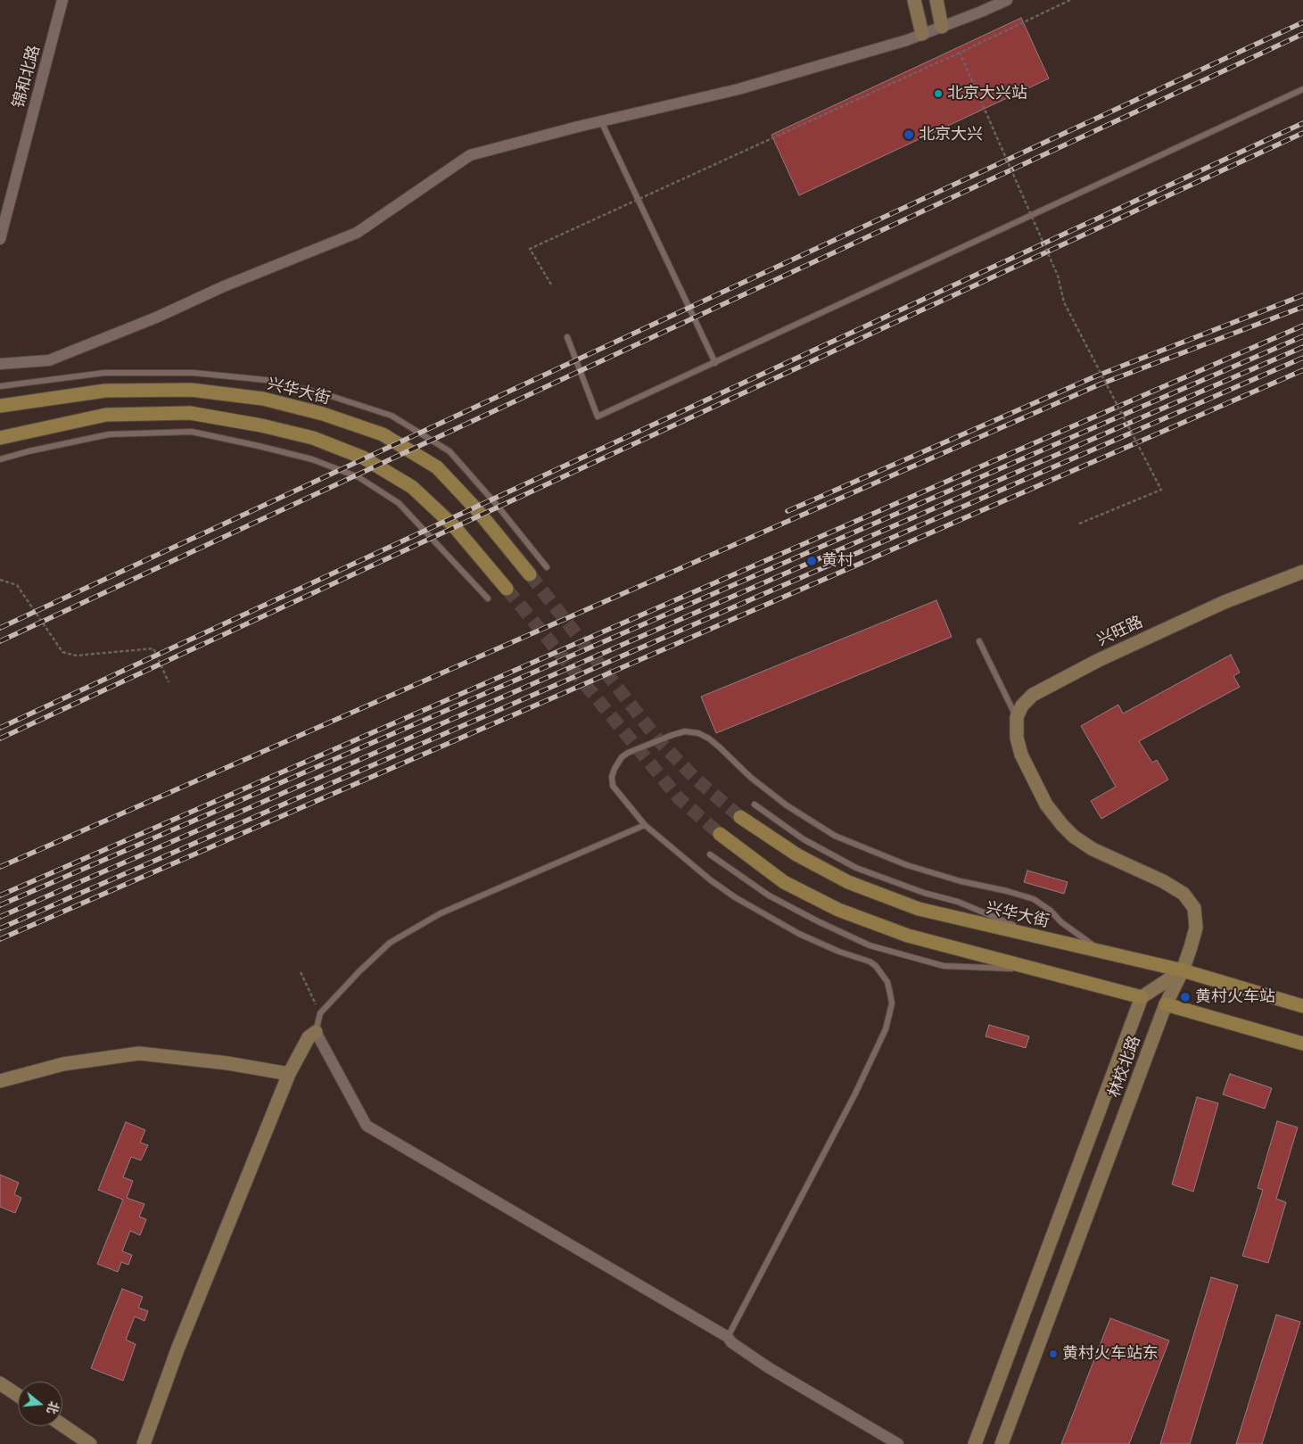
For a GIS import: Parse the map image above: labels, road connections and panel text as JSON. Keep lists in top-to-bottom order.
{
  "streets": {
    "main road": ["兴华大街", "兴旺路", "林校北路"],
    "street": ["锦和北路"]
  },
  "crossings": [
    ["兴华大街", "林校北路"],
    ["兴旺路", "林校北路"]
  ],
  "places": [
    "北京大兴站",
    "北京大兴",
    "黄村",
    "黄村火车站",
    "黄村火车站东"
  ],
  "north": "right"
}
